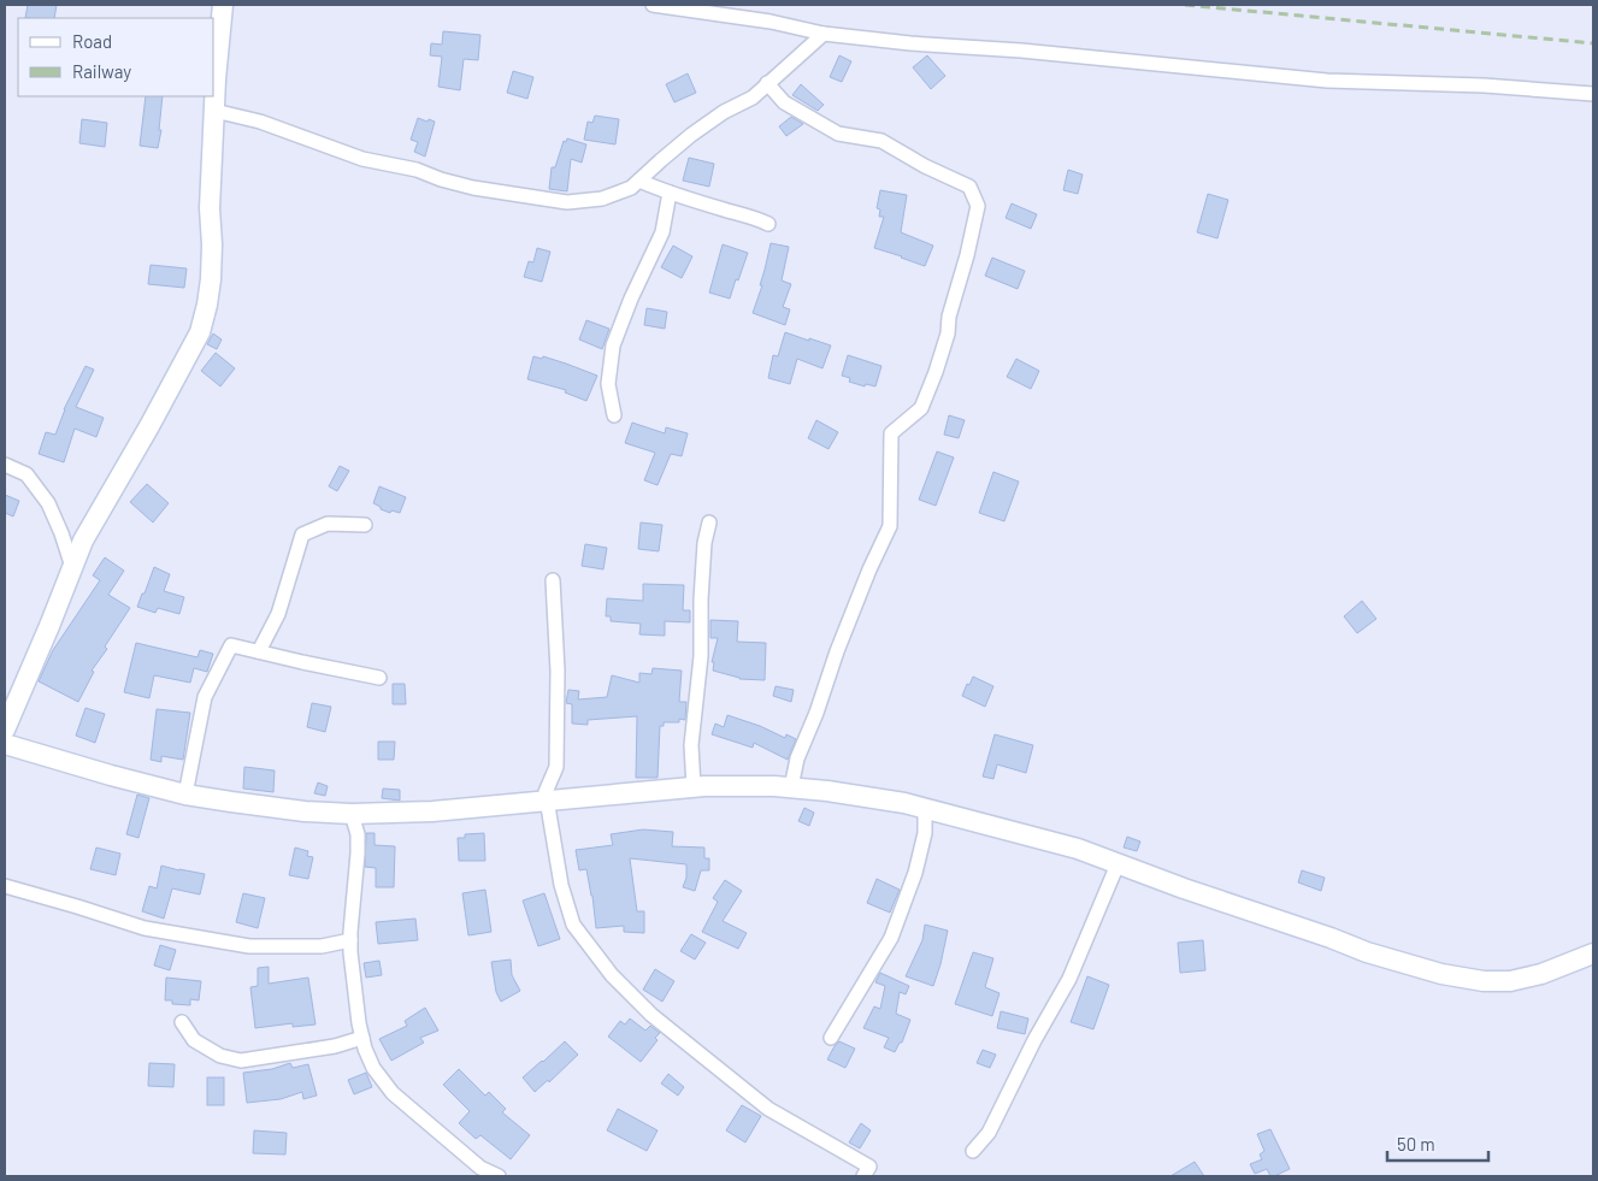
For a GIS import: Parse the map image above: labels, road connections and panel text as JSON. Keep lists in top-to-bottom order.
{
  "legend": ["Road", "Railway"],
  "scale_bar": "50 m"
}
